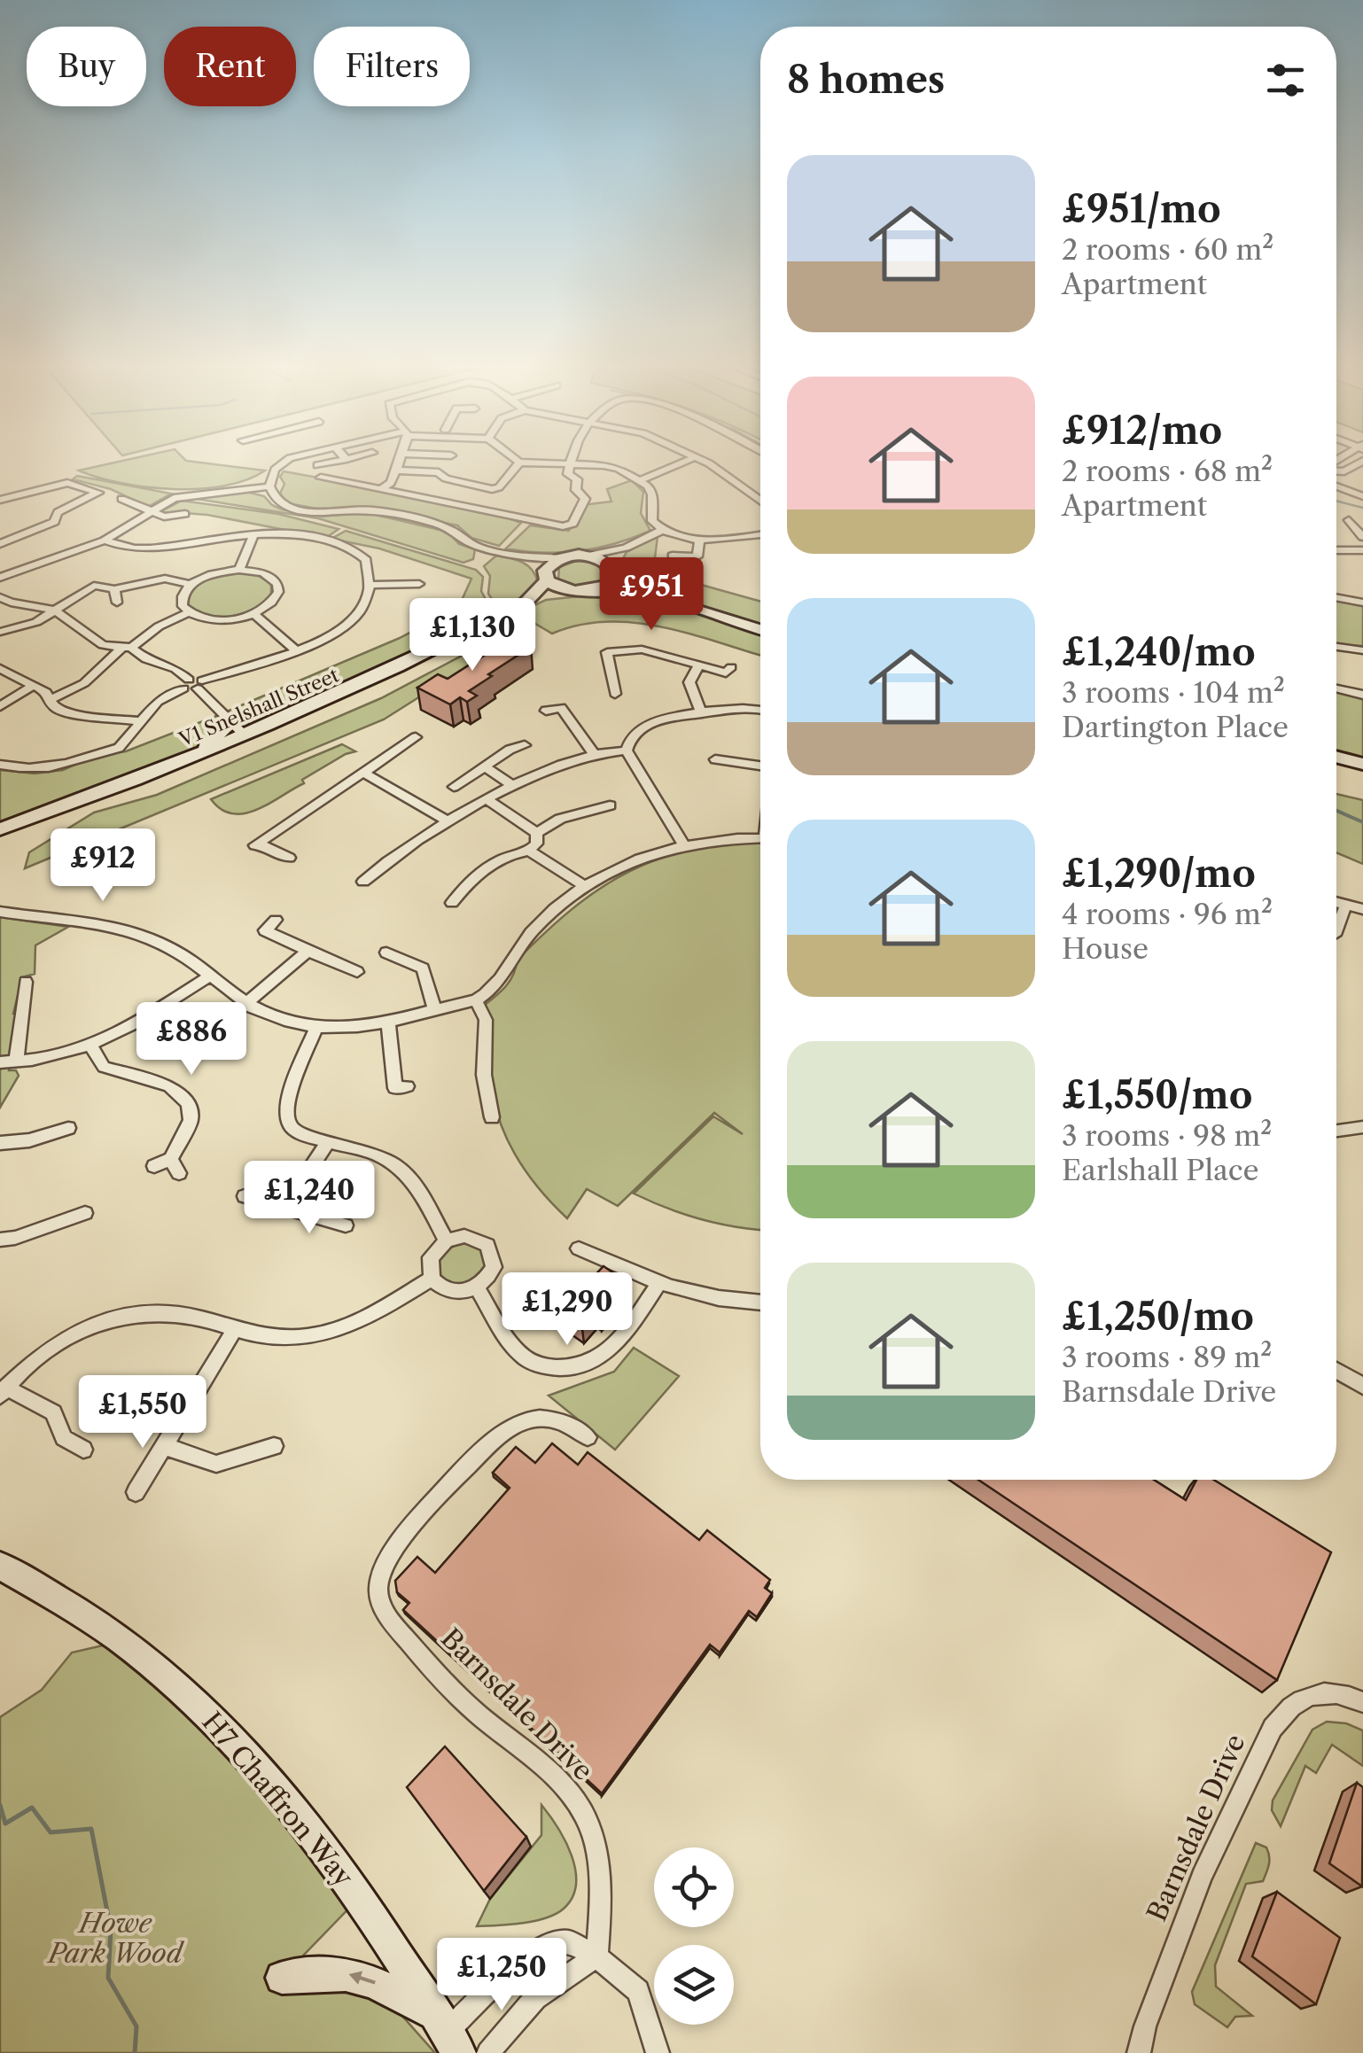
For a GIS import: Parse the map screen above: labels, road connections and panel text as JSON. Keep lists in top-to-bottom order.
{
  "streets": {
    "street": ["V1 Snelshall Street", "Barnsdale Drive", "H7 Chaffron Way"]
  },
  "parks": ["Howe Park Wood"],
  "page": {
    "chip": ["Buy", "Rent", "Filters"],
    "heading": "8 homes",
    "list": [
      {
        "name": "£951/mo",
        "note": "2 rooms · 60 m² · Apartment"
      },
      {
        "name": "£912/mo",
        "note": "2 rooms · 68 m² · Apartment"
      },
      {
        "name": "£1,240/mo",
        "note": "3 rooms · 104 m² · Dartington Place"
      },
      {
        "name": "£1,290/mo",
        "note": "4 rooms · 96 m² · House"
      },
      {
        "name": "£1,550/mo",
        "note": "3 rooms · 98 m² · Earlshall Place"
      },
      {
        "name": "£1,250/mo",
        "note": "3 rooms · 89 m² · Barnsdale Drive"
      }
    ],
    "price": [
      "£951",
      "£1,130",
      "£912",
      "£886",
      "£1,240",
      "£1,290",
      "£1,550",
      "£1,250"
    ]
  }
}
